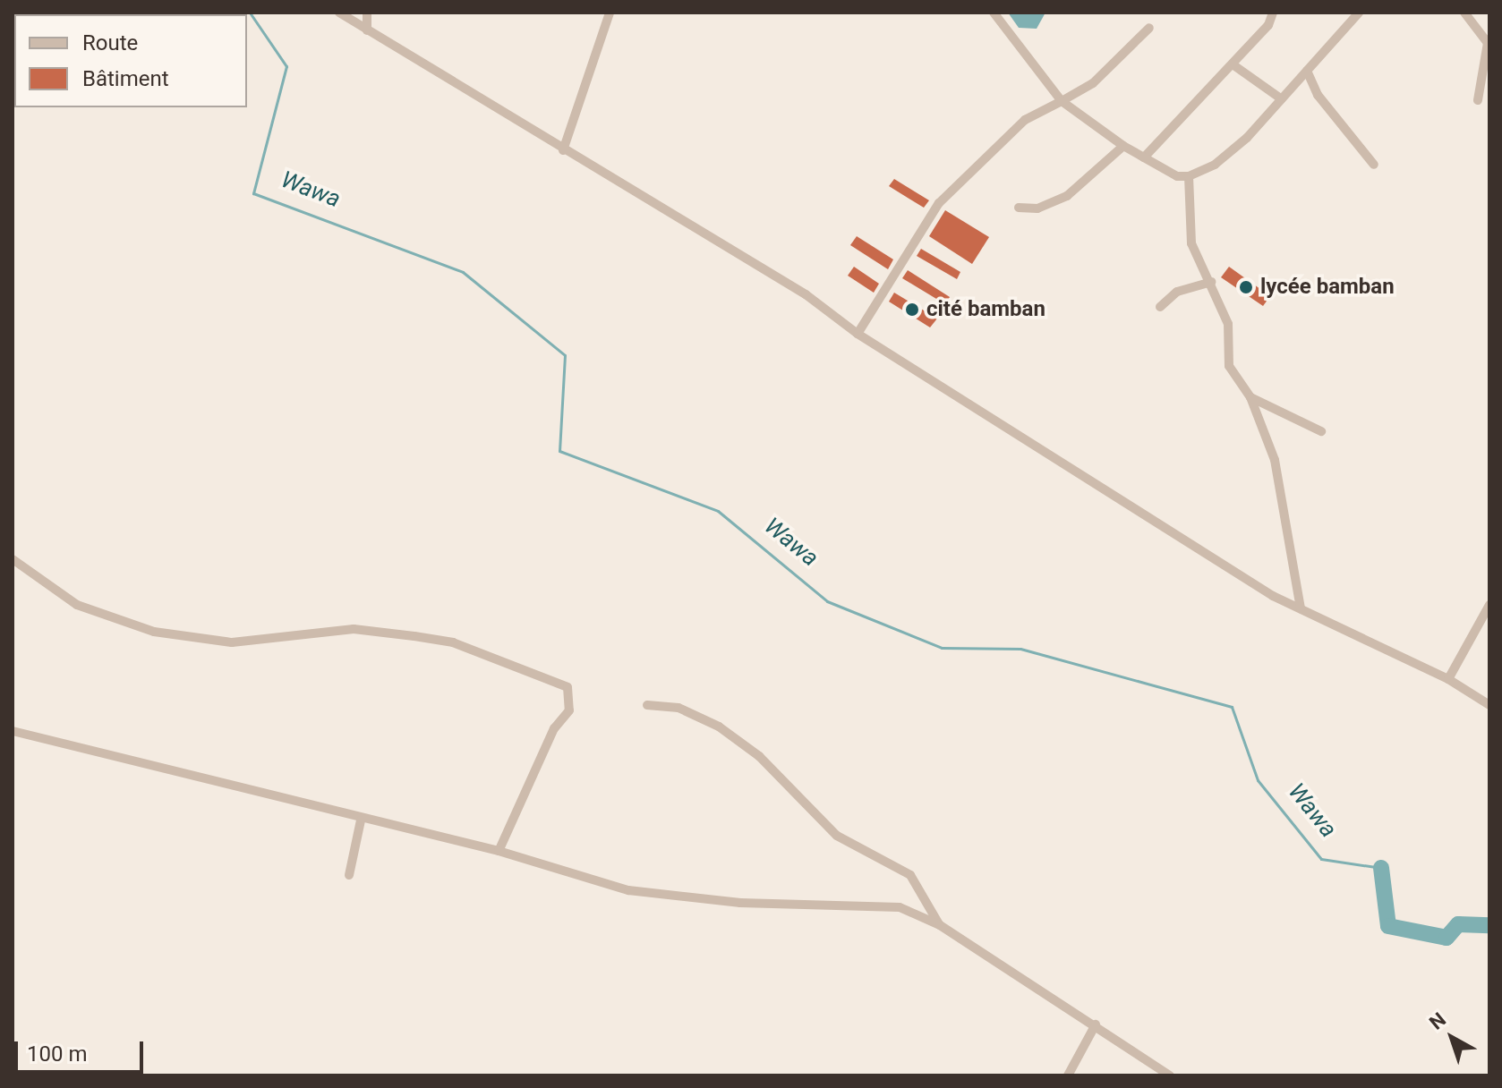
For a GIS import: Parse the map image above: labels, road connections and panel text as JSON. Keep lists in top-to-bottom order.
{
  "water": ["Wawa"],
  "places": ["lycée bamban", "cité bamban"],
  "legend": ["Route", "Bâtiment"],
  "scale_bar": "100 m",
  "north": "top left"
}
